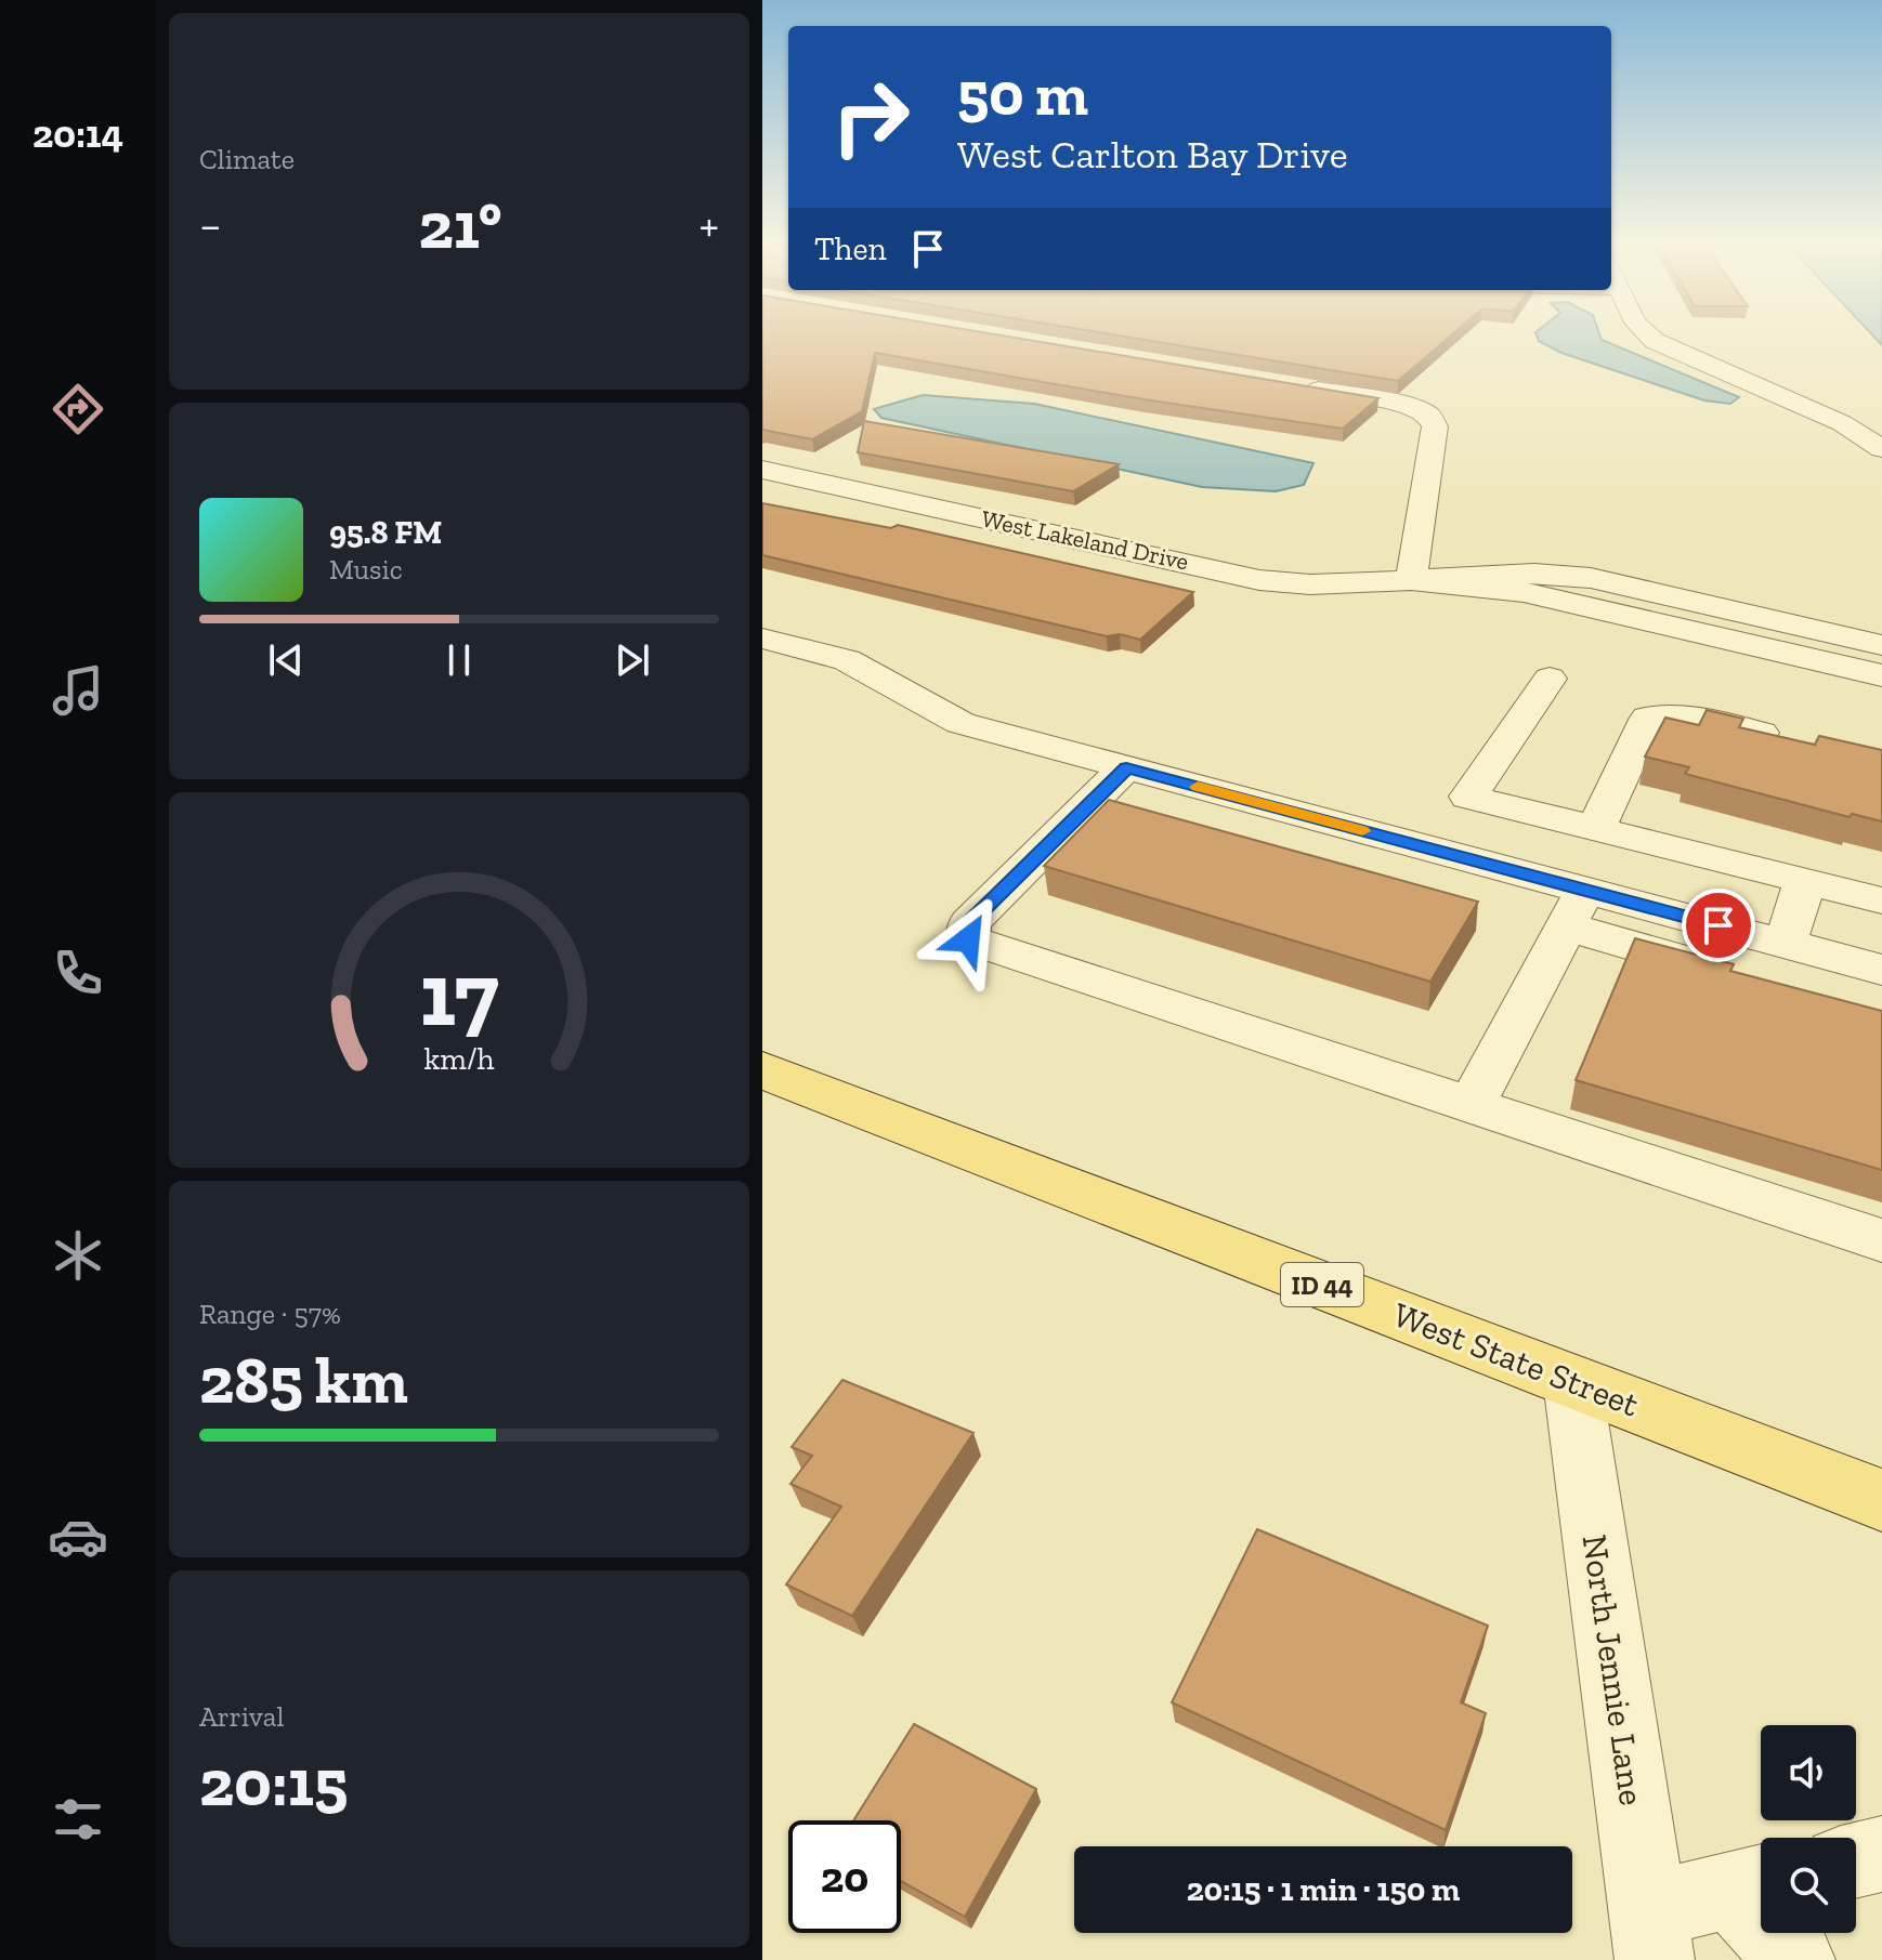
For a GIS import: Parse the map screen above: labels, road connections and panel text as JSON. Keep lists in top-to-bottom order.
{
  "streets": {
    "main road": ["ID 44", "West State Street"],
    "street": ["West Lakeland Drive", "North Jennie Lane"]
  },
  "crossings": [
    ["West State Street", "North Jennie Lane"]
  ],
  "page": {
    "tabs": "20:14",
    "tile": [
      "Climate",
      ["Range · 57%", "285 km"],
      ["Arrival", "20:15"]
    ],
    "turn": ["50 m", "West Carlton Bay Drive"],
    "heat": ["−", "21°", "+"],
    "then": "Then",
    "song": ["95.8 FM", "Music"],
    "limit": "20",
    "trip": "20:15 · 1 min · 150 m",
    "gauge": ["17", "km/h"]
  }
}
